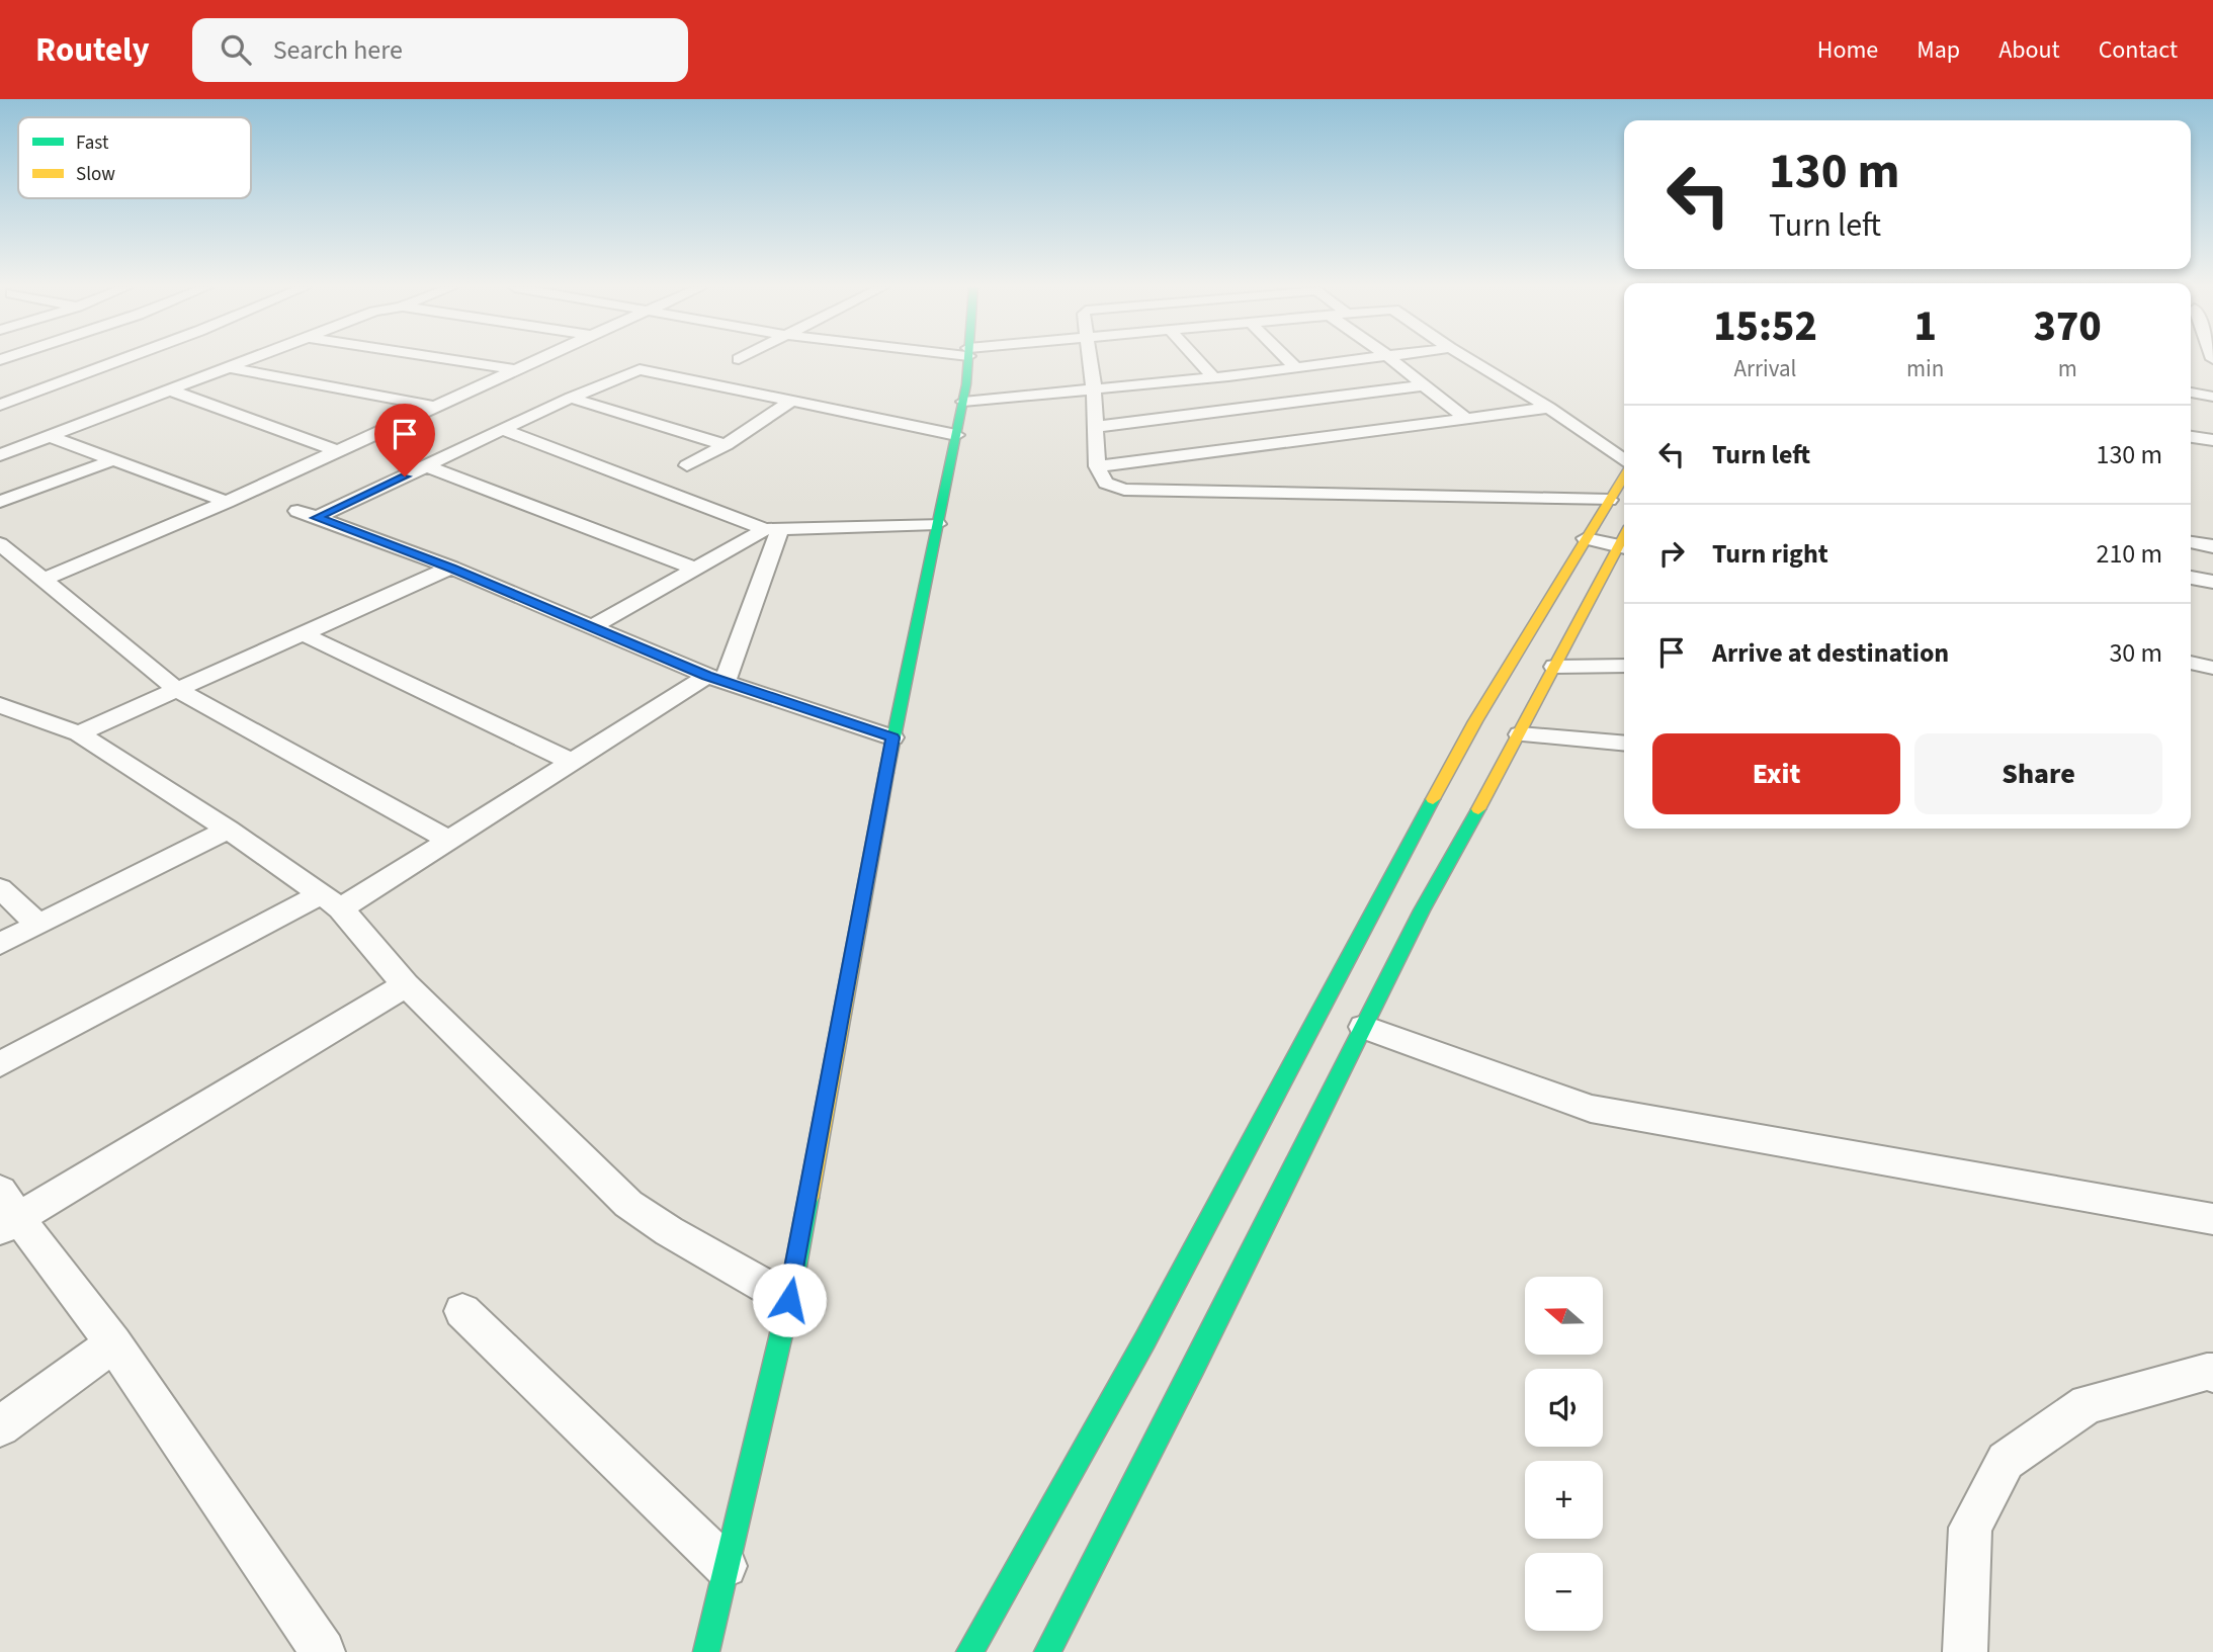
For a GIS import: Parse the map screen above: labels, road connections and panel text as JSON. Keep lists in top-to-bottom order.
{
  "legend": ["Fast", "Slow"],
  "north": "left",
  "page": {
    "header": "Routely",
    "search": "Search here",
    "nav": [
      "Home",
      "Map",
      "About",
      "Contact"
    ],
    "turn": ["130 m", "Turn left"],
    "eta": [
      "15:52",
      "Arrival",
      "1",
      "min",
      "370",
      "m"
    ],
    "list": [
      {
        "name": "Turn left",
        "value": "130 m"
      },
      {
        "name": "Turn right",
        "value": "210 m"
      },
      {
        "name": "Arrive at destination",
        "value": "30 m"
      }
    ],
    "buttons": ["Exit", "Share"],
    "map_buttons": ["+", "−"]
  }
}
